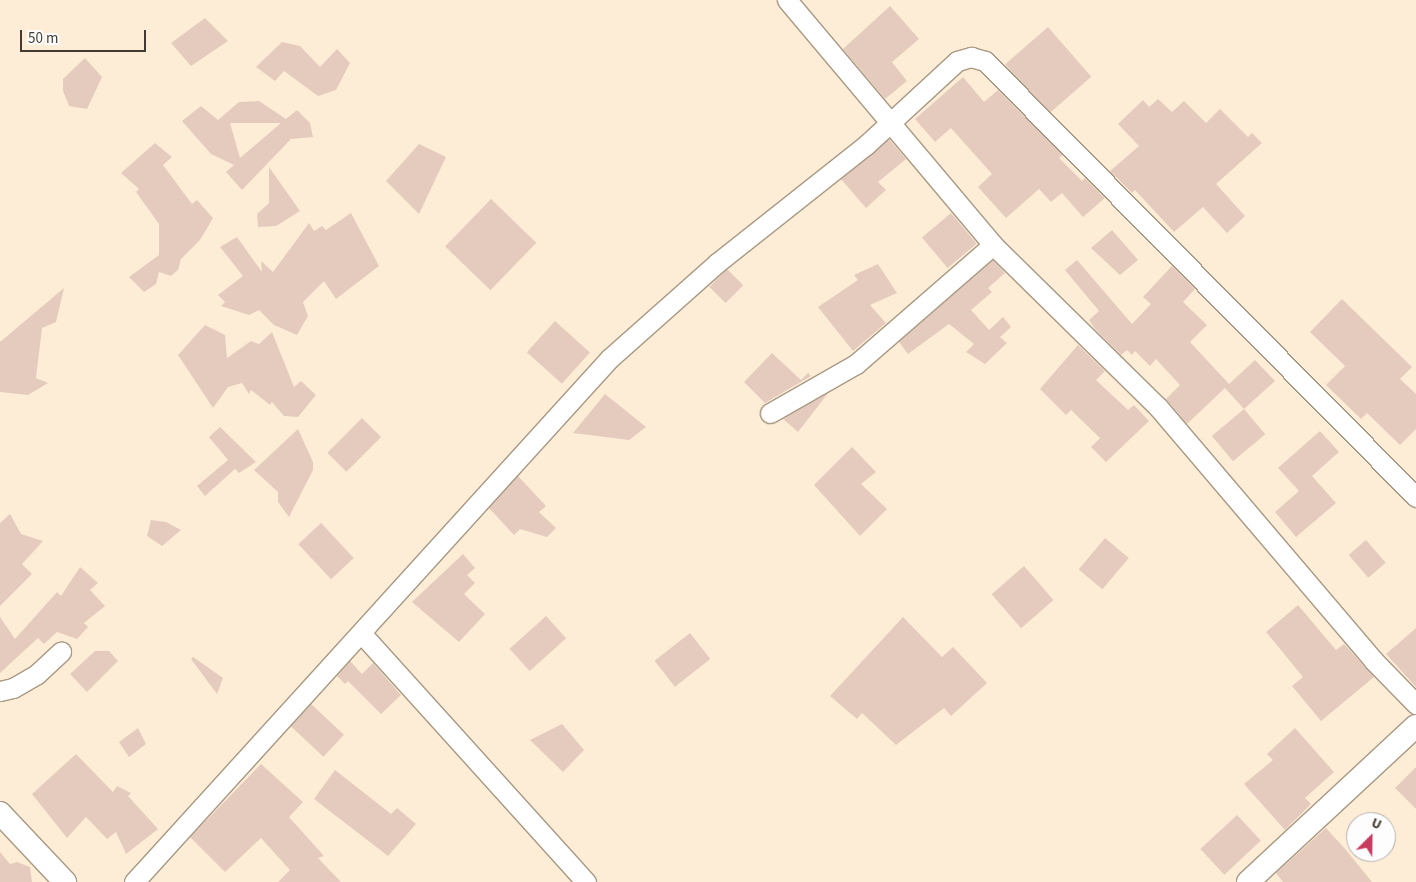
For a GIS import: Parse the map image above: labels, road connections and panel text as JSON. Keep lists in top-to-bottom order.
{
  "scale_bar": "50 m",
  "north": "top right"
}
